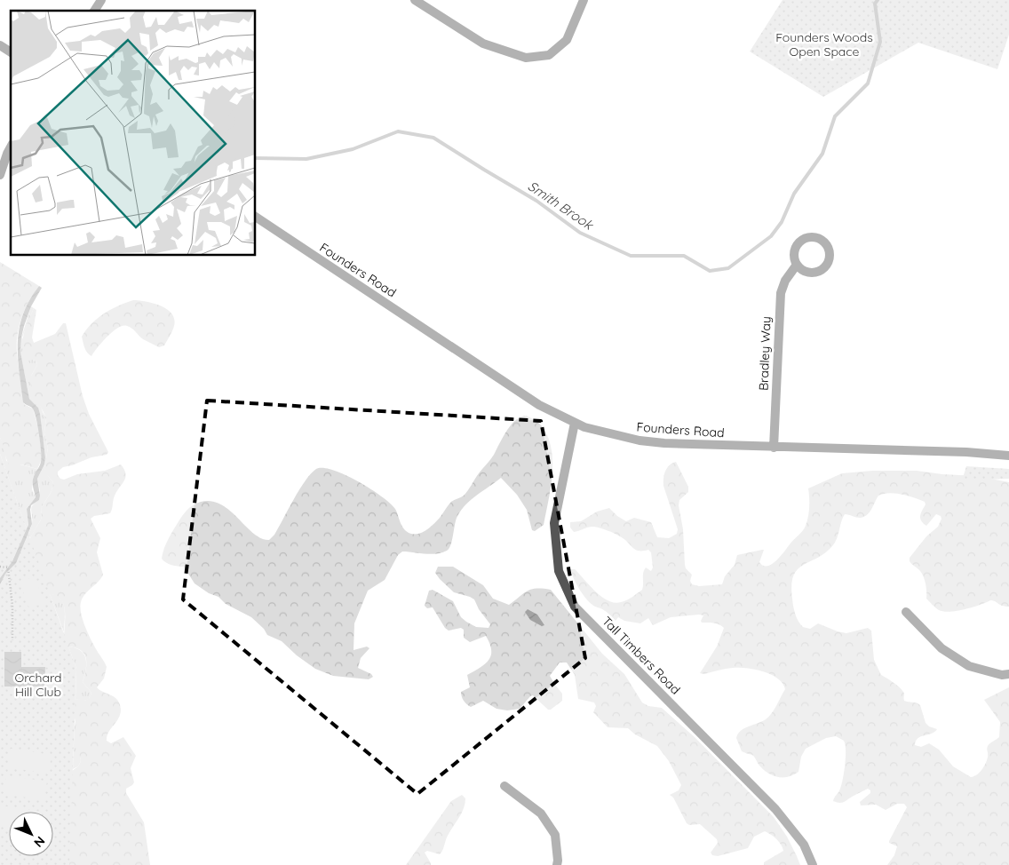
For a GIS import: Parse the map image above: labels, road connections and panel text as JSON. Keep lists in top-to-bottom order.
{
  "streets": {
    "street": ["Founders Road", "Bradley Way", "Tall Timbers Road"]
  },
  "crossings": [
    ["Founders Road", "Bradley Way"],
    ["Founders Road", "Tall Timbers Road"]
  ],
  "water": ["Smith Brook"],
  "parks": ["Founders Woods Open Space", "Orchard Hill Club"],
  "north": "bottom right"
}
